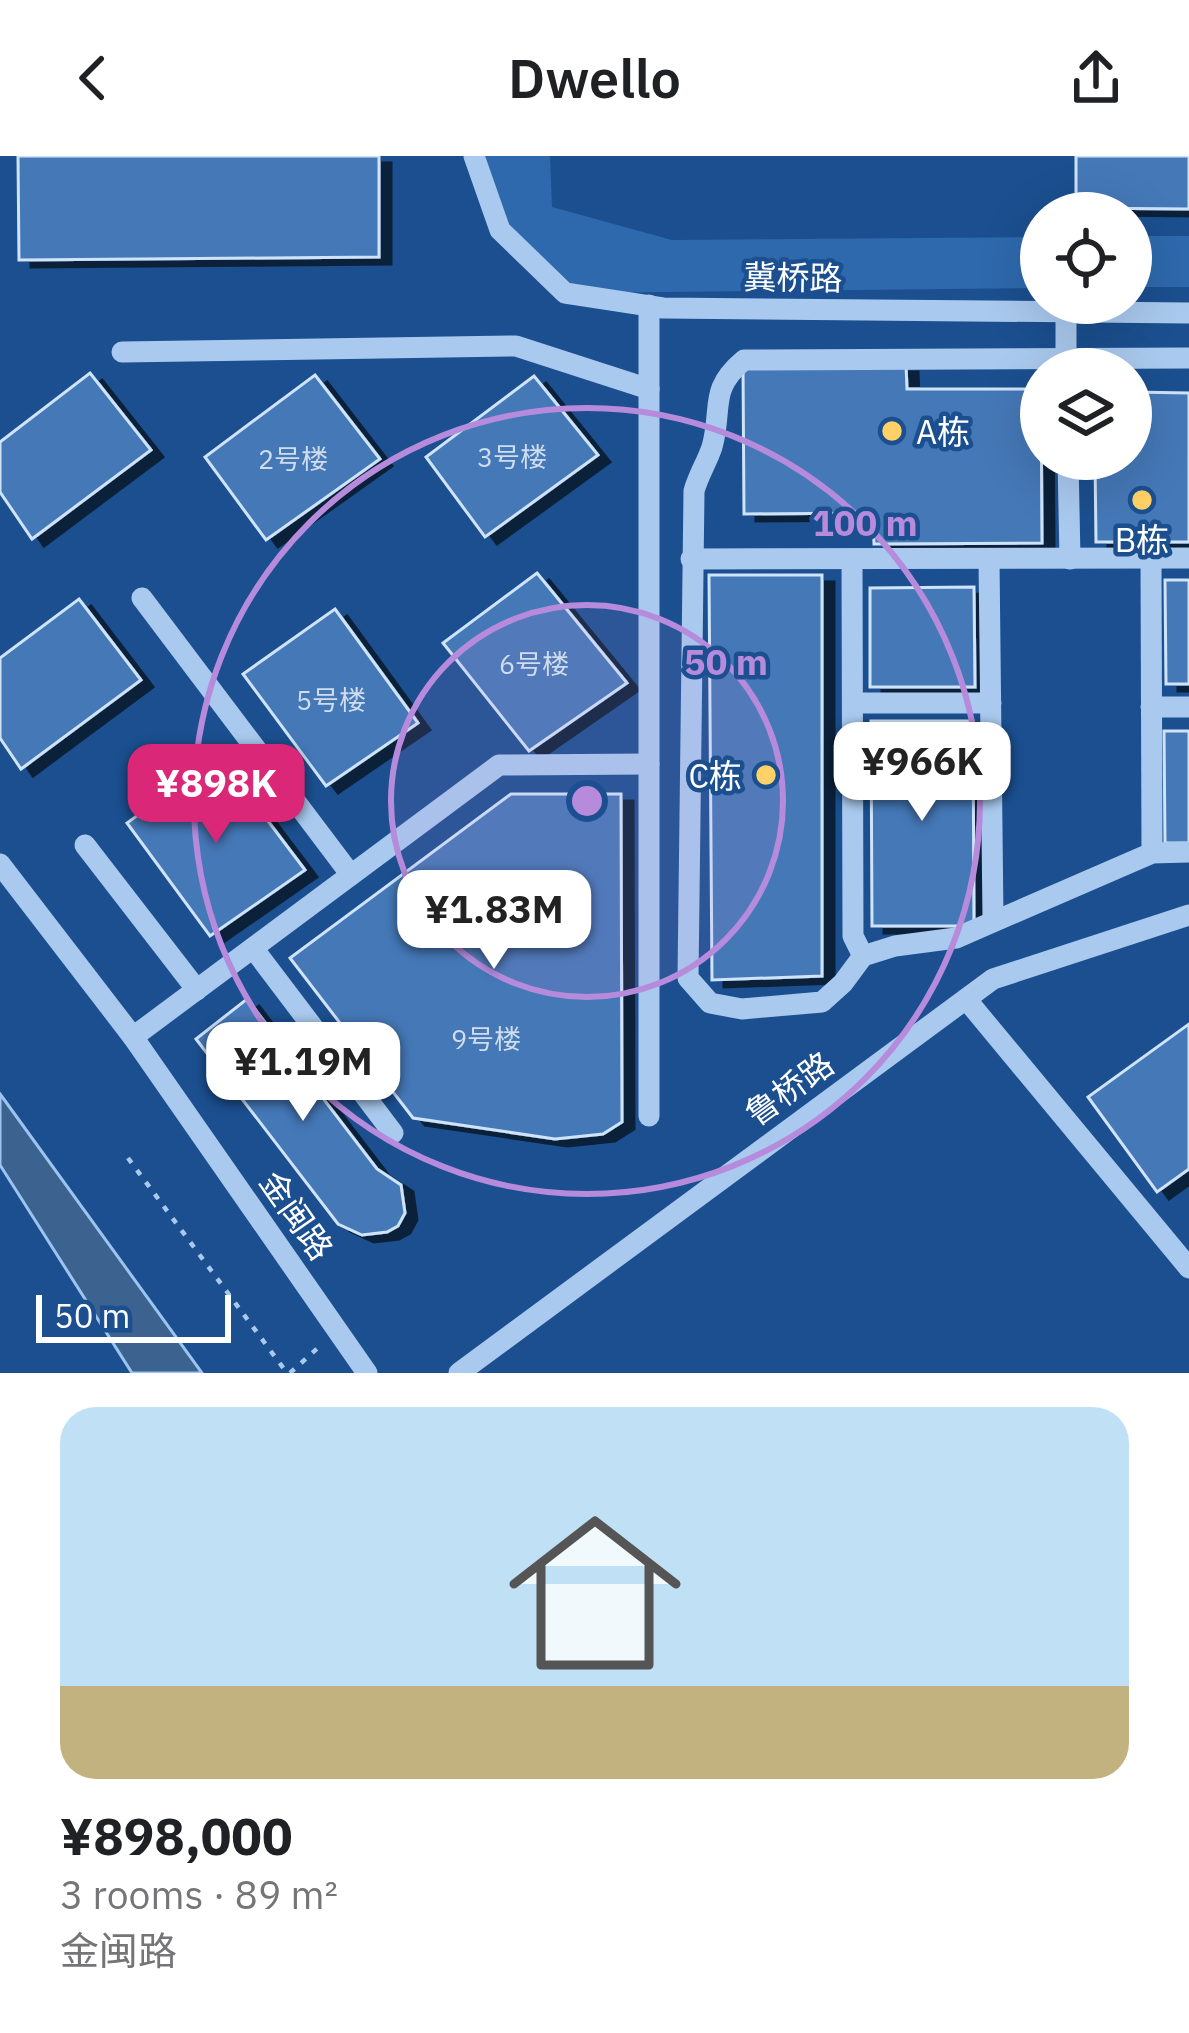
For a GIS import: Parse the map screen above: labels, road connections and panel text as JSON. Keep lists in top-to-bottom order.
{
  "streets": {
    "street": ["冀桥路", "鲁桥路", "金闽路"]
  },
  "places": ["A栋", "B栋", "C栋"],
  "house_numbers": [
    "3号楼",
    "2号楼",
    "6号楼",
    "5号楼",
    "9号楼"
  ],
  "scale_bar": "50 m",
  "page": {
    "header": "Dwello",
    "price": [
      "¥966K",
      "¥898K",
      "¥1.83M",
      "¥1.19M"
    ],
    "scale": "50 m",
    "list": [
      {
        "name": "¥898,000",
        "note": "3 rooms · 89 m² · 金闽路"
      }
    ]
  },
  "rings": ["100 m", "50 m"]
}
